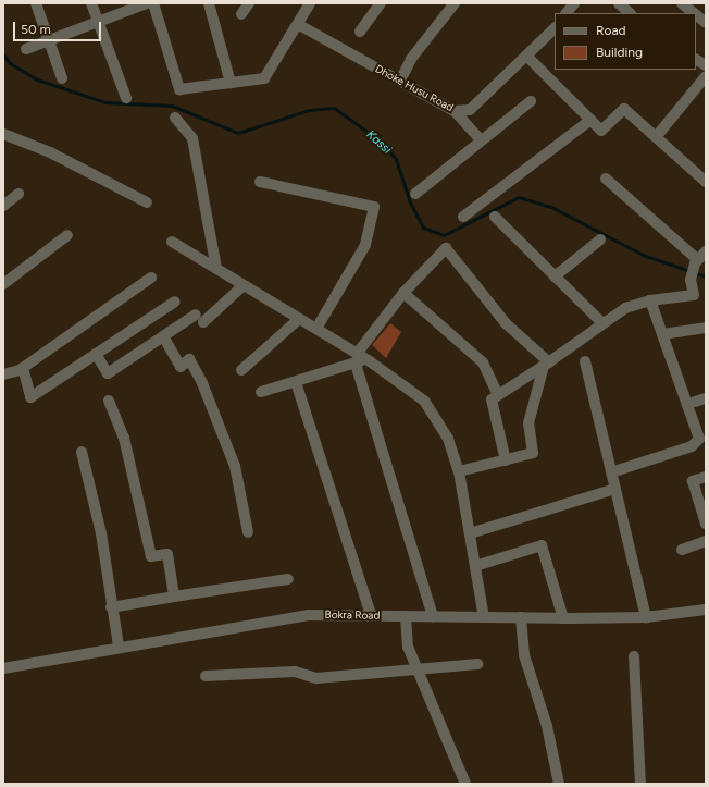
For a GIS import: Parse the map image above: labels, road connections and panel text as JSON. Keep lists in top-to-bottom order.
{
  "streets": {
    "street": ["Dhoke Husu Road", "Bokra Road"]
  },
  "water": ["Kassi"],
  "legend": ["Road", "Building"],
  "scale_bar": "50 m"
}
